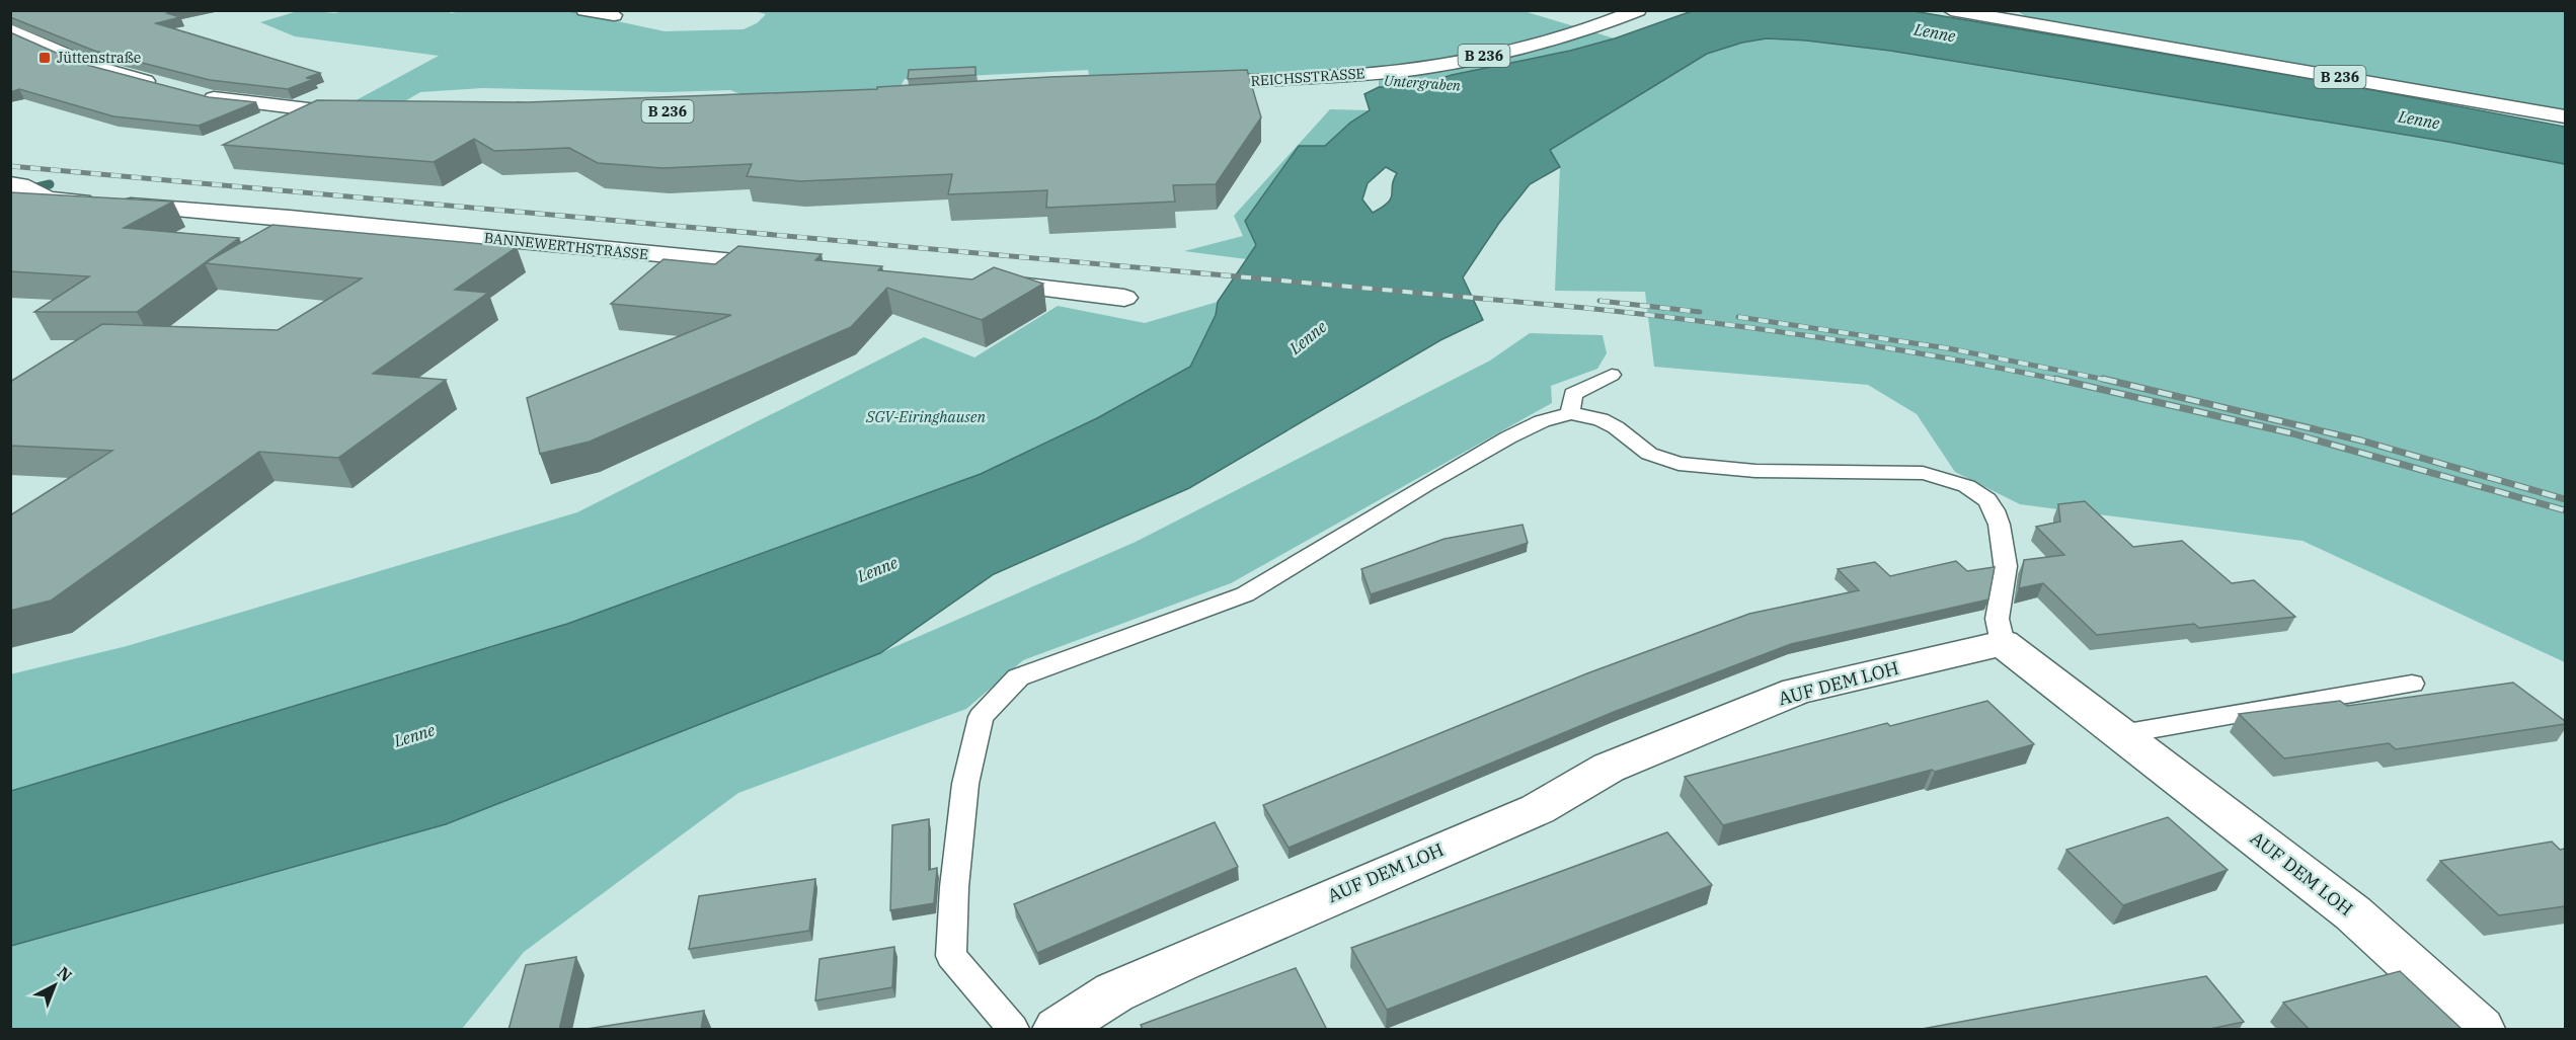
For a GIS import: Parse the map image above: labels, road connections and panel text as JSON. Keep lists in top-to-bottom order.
{
  "streets": {
    "main road": [
      "B 236",
      "REICHSSTRASSE",
      "BANNEWERTHSTRASSE",
      "AUF DEM LOH"
    ]
  },
  "water": ["Lenne", "Untergraben"],
  "parks": ["SGV-Eiringhausen"],
  "places": {
    "transit": ["Jüttenstraße"]
  },
  "north": "top right"
}
